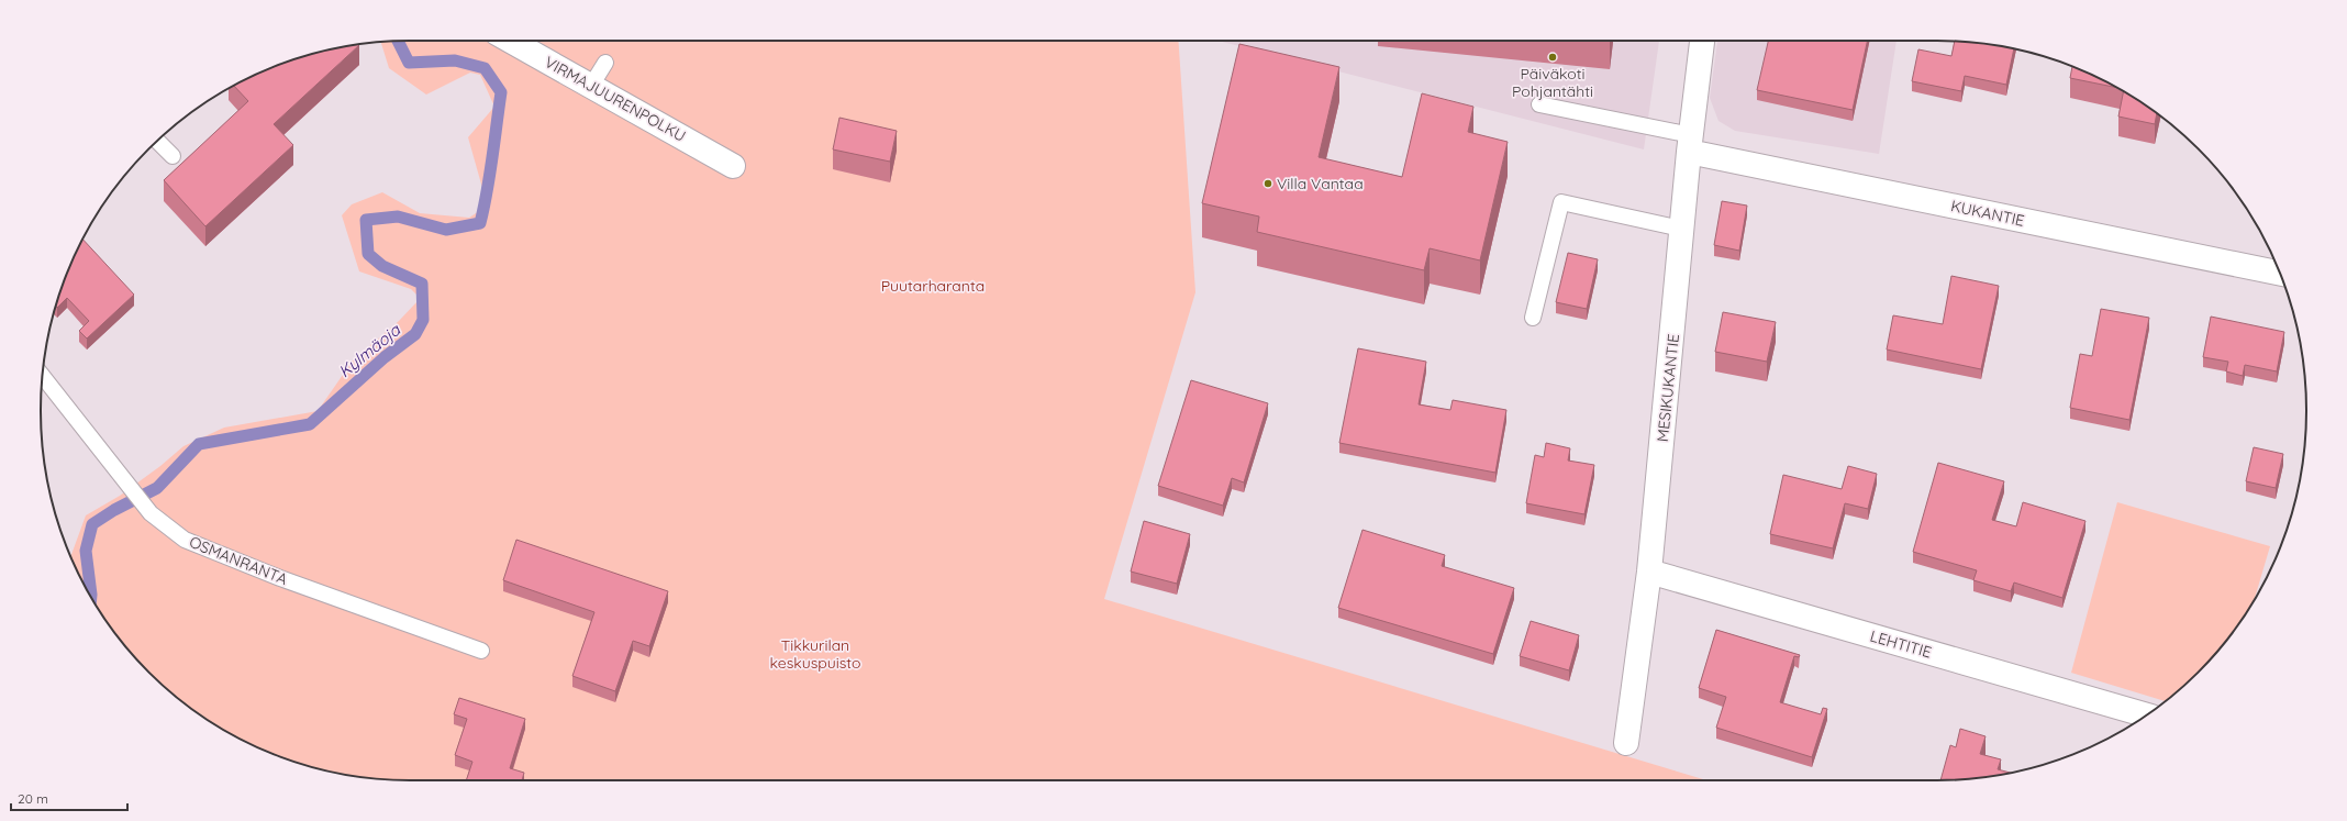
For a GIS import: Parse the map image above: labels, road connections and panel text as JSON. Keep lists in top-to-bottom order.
{
  "streets": {
    "street": [
      "VIRMAJUURENPOLKU",
      "KUKANTIE",
      "MESIKUKANTIE",
      "LEHTITIE"
    ],
    "lane": ["OSMANRANTA"]
  },
  "crossings": [
    ["KUKANTIE", "MESIKUKANTIE"],
    ["MESIKUKANTIE", "LEHTITIE"]
  ],
  "water": ["Kylmäoja"],
  "parks": ["Puutarharanta", "Tikkurilan keskuspuisto"],
  "places": ["Päiväkoti Pohjantähti", "Villa Vantaa"],
  "scale_bar": "20 m"
}
